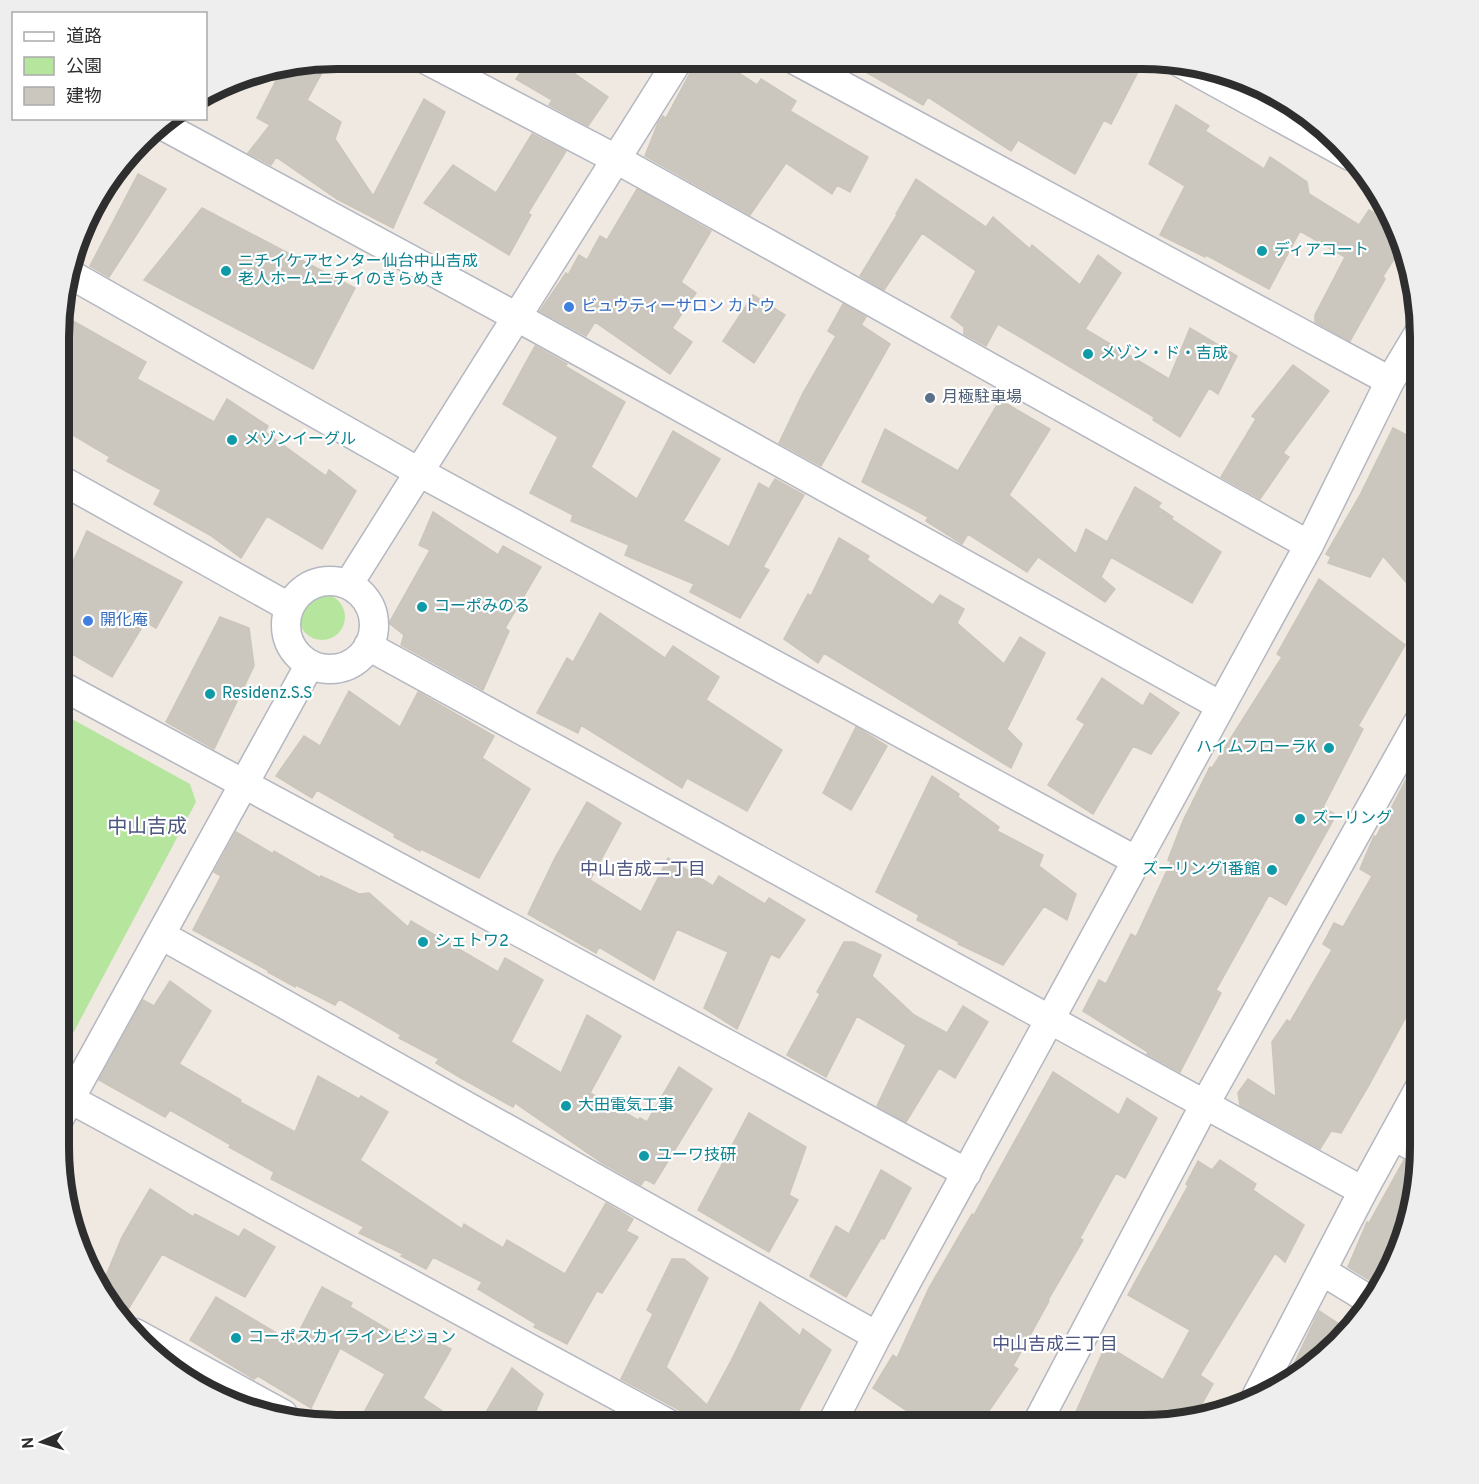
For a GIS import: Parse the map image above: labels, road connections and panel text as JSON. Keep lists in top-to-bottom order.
{
  "districts": ["中山吉成", "中山吉成二丁目", "中山吉成三丁目"],
  "places": [
    "ディアコート",
    "ニチイケアセンター仙台中山吉成 老人ホームニチイのきらめき",
    "ビュウティーサロン カトウ",
    "メゾン・ド・吉成",
    "月極駐車場",
    "メゾンイーグル",
    "コーポみのる",
    "開化庵",
    "Residenz.S.S",
    "ハイムフローラK",
    "ズーリング",
    "ズーリング1番館",
    "シェトワ2",
    "大田電気工事",
    "ユーワ技研",
    "コーポスカイラインピジョン"
  ],
  "legend": ["道路", "公園", "建物"],
  "north": "left"
}
